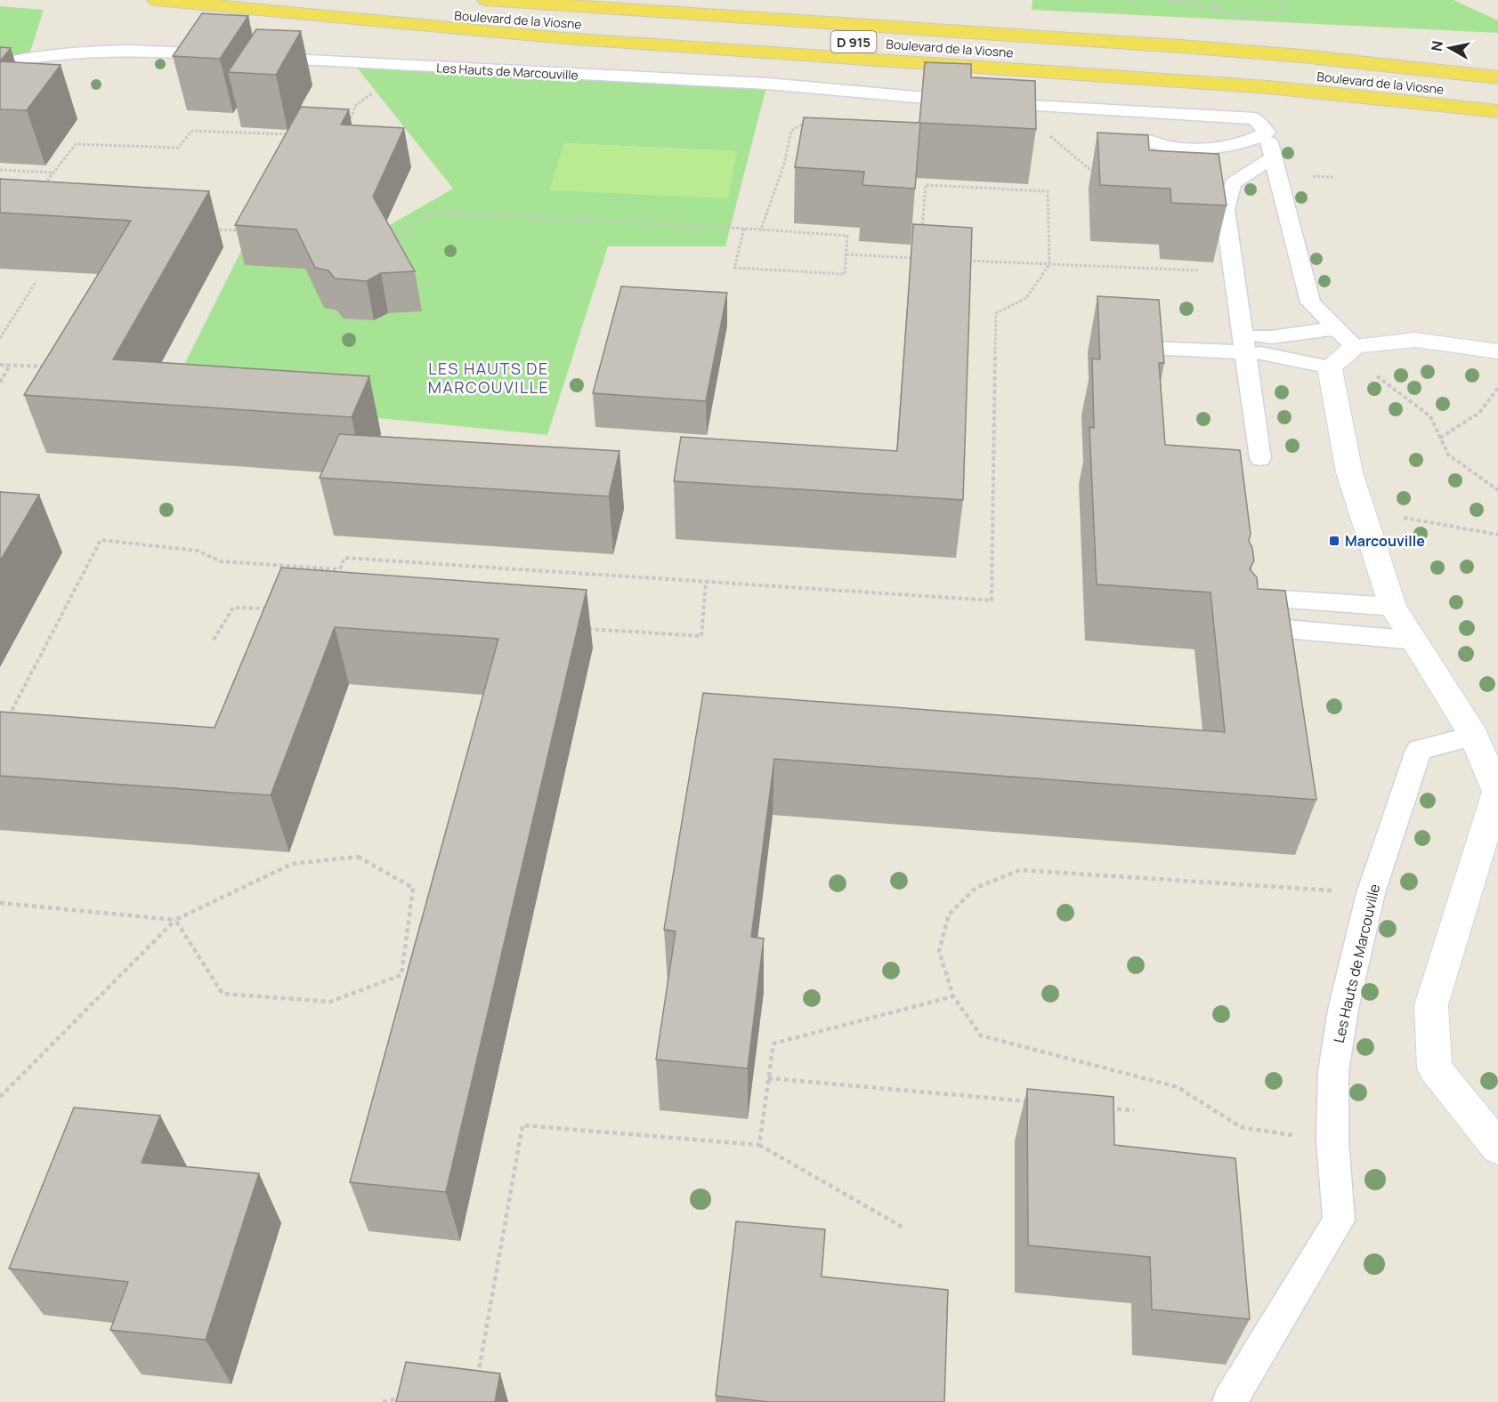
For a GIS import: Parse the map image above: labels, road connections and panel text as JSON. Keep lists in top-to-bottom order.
{
  "streets": {
    "main road": ["Boulevard de la Viosne", "D 915"],
    "lane": ["Les Hauts de Marcouville"]
  },
  "districts": ["LES HAUTS DE MARCOUVILLE"],
  "places": {
    "transit": ["Marcouville"]
  },
  "north": "left"
}
